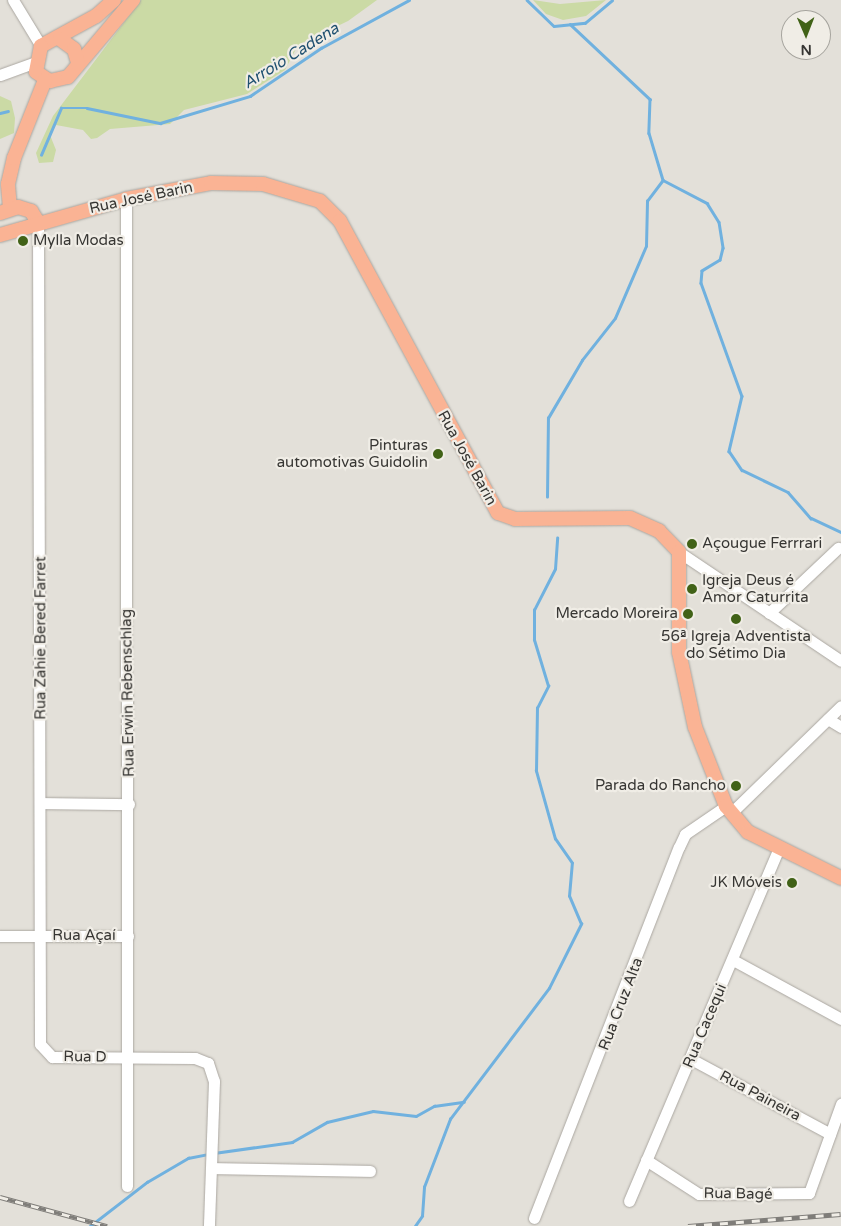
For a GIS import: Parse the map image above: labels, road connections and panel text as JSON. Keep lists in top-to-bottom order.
{
  "streets": {
    "main road": ["Rua José Barin"],
    "street": [
      "Rua Zahie Bered Farret",
      "Rua Erwin Rebenschlag",
      "Rua Açaí",
      "Rua Cruz Alta",
      "Rua Cacequi",
      "Rua D",
      "Rua Paineira",
      "Rua Bagé"
    ]
  },
  "crossings": [
    ["Rua José Barin", "Rua Zahie Bered Farret"],
    ["Rua José Barin", "Rua Erwin Rebenschlag"],
    ["Rua Zahie Bered Farret", "Rua Açaí"],
    ["Rua Zahie Bered Farret", "Rua D"],
    ["Rua Erwin Rebenschlag", "Rua Açaí"],
    ["Rua Erwin Rebenschlag", "Rua D"],
    ["Rua Cacequi", "Rua Paineira"],
    ["Rua Cacequi", "Rua Bagé"],
    ["Rua Paineira", "Rua Bagé"]
  ],
  "water": ["Arroio Cadena"],
  "places": [
    "Mylla Modas",
    "Pinturas automotivas Guidolin",
    "Açougue Ferrrari",
    "Igreja Deus é Amor Caturrita",
    "Mercado Moreira",
    "56ª Igreja Adventista do Sétimo Dia",
    "Parada do Rancho",
    "JK Móveis"
  ],
  "north": "bottom"
}
